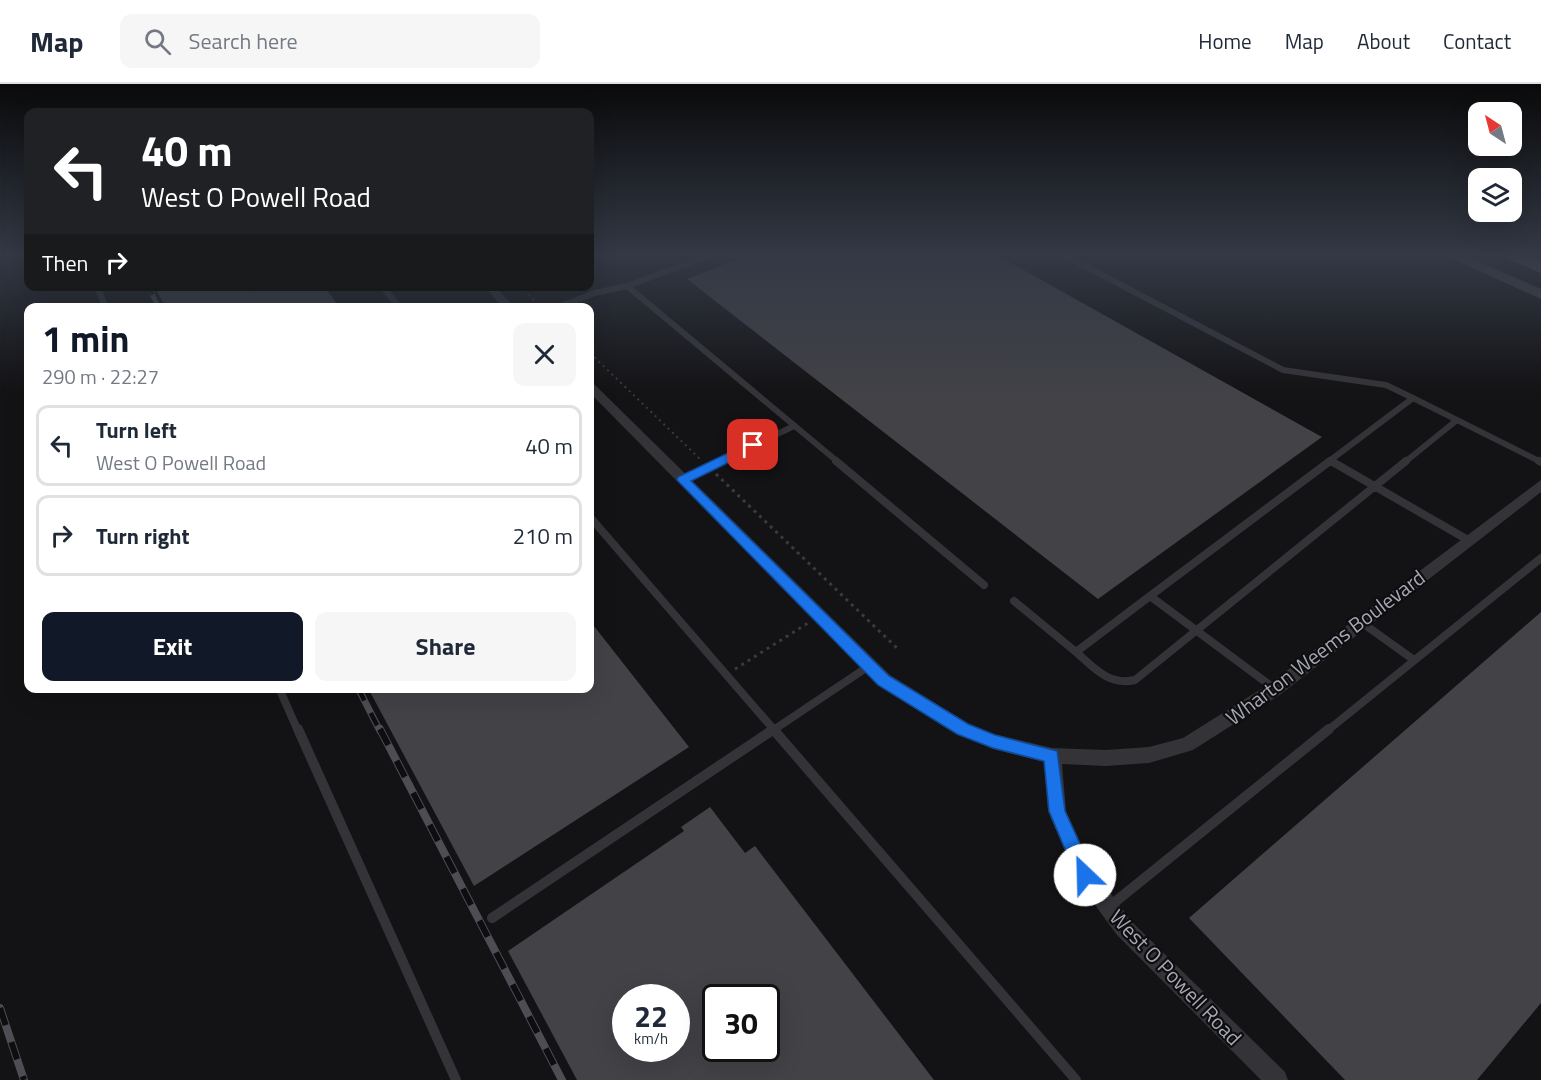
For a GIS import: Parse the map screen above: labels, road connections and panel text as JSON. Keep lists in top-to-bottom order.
{
  "streets": {
    "street": ["Wharton Weems Boulevard", "West O Powell Road"]
  },
  "crossings": [
    ["Wharton Weems Boulevard", "West O Powell Road"]
  ],
  "north": "top left",
  "page": {
    "header": "Map",
    "search": "Search here",
    "nav": [
      "Home",
      "Map",
      "About",
      "Contact"
    ],
    "turn": ["40 m", "West O Powell Road"],
    "then": "Then",
    "heading": ["1 min", "290 m · 22:27"],
    "list": [
      {
        "name": "Turn left",
        "note": "West O Powell Road",
        "value": "40 m"
      },
      {
        "name": "Turn right",
        "value": "210 m"
      }
    ],
    "buttons": ["Exit", "Share"],
    "speed": "22 km/h",
    "limit": "30"
  }
}
